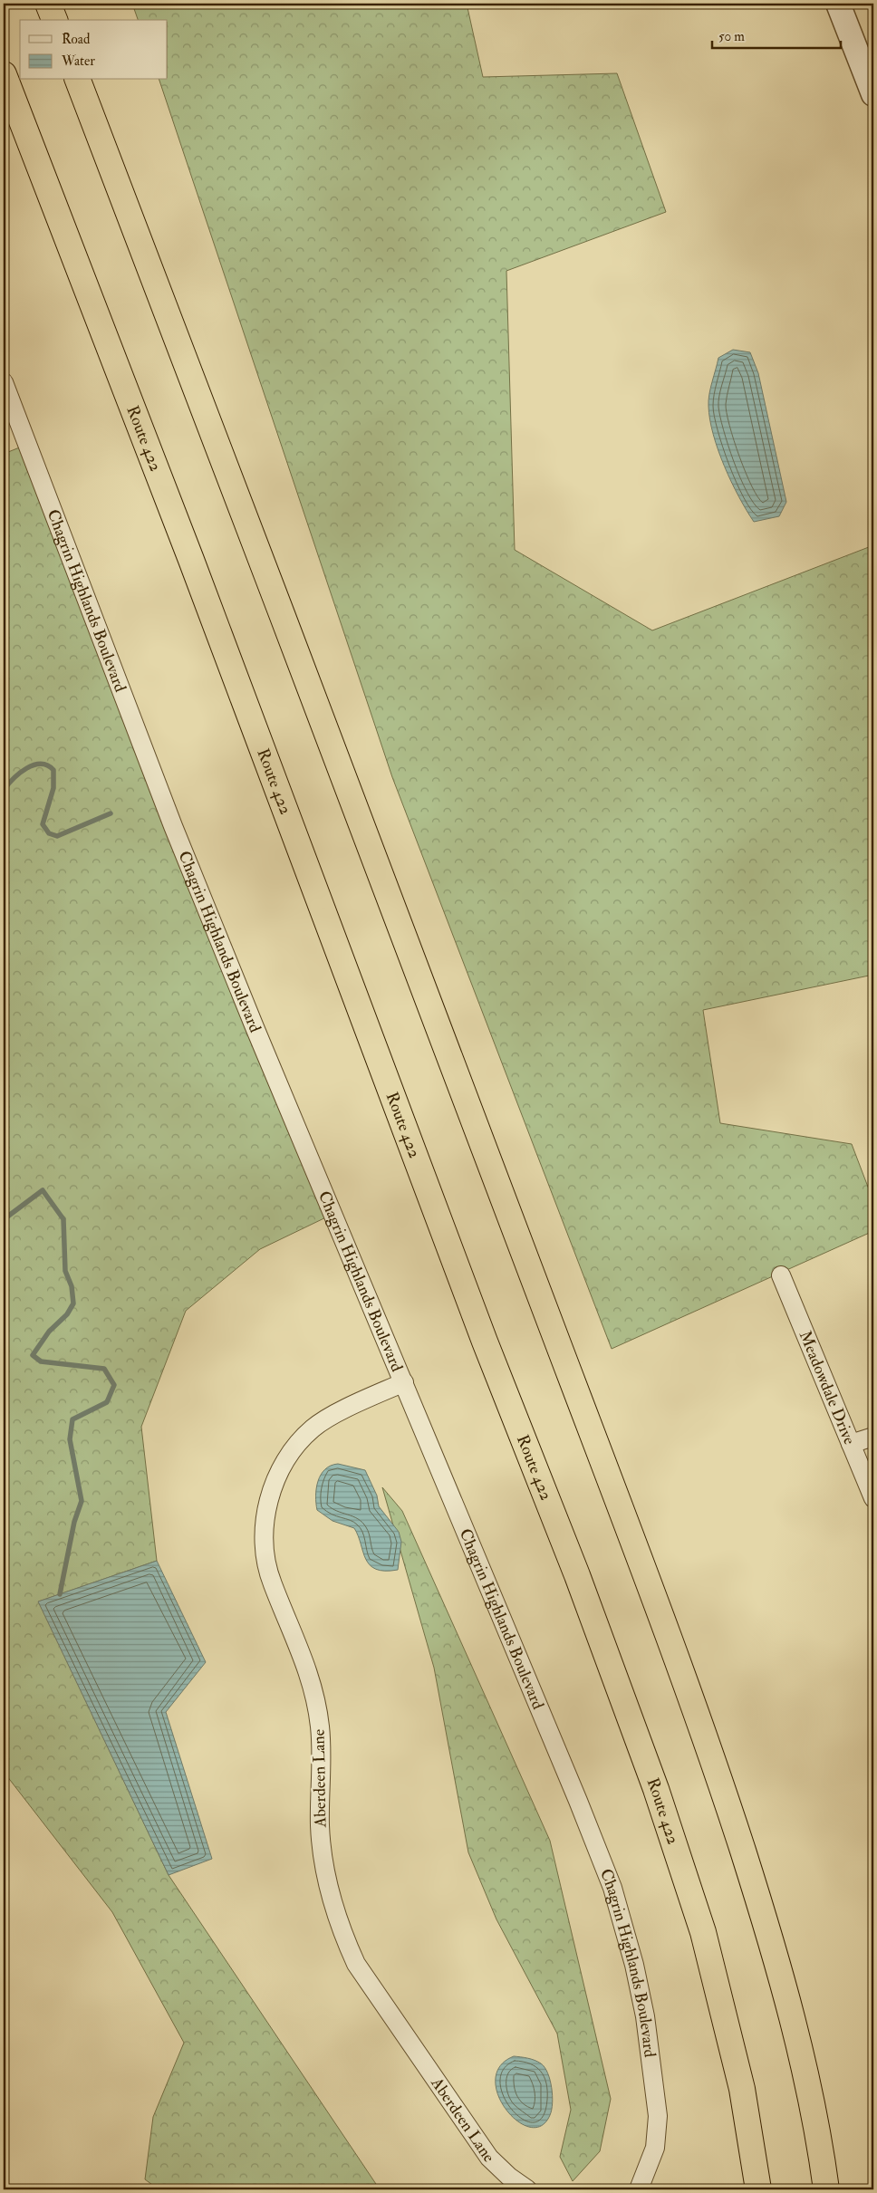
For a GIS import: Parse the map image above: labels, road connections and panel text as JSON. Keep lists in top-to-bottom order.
{
  "streets": {
    "highway": ["Route 422"],
    "street": ["Chagrin Highlands Boulevard", "Meadowdale Drive", "Aberdeen Lane"]
  },
  "crossings": [
    ["Chagrin Highlands Boulevard", "Aberdeen Lane"]
  ],
  "legend": ["Road", "Water"],
  "scale_bar": "50 m"
}
